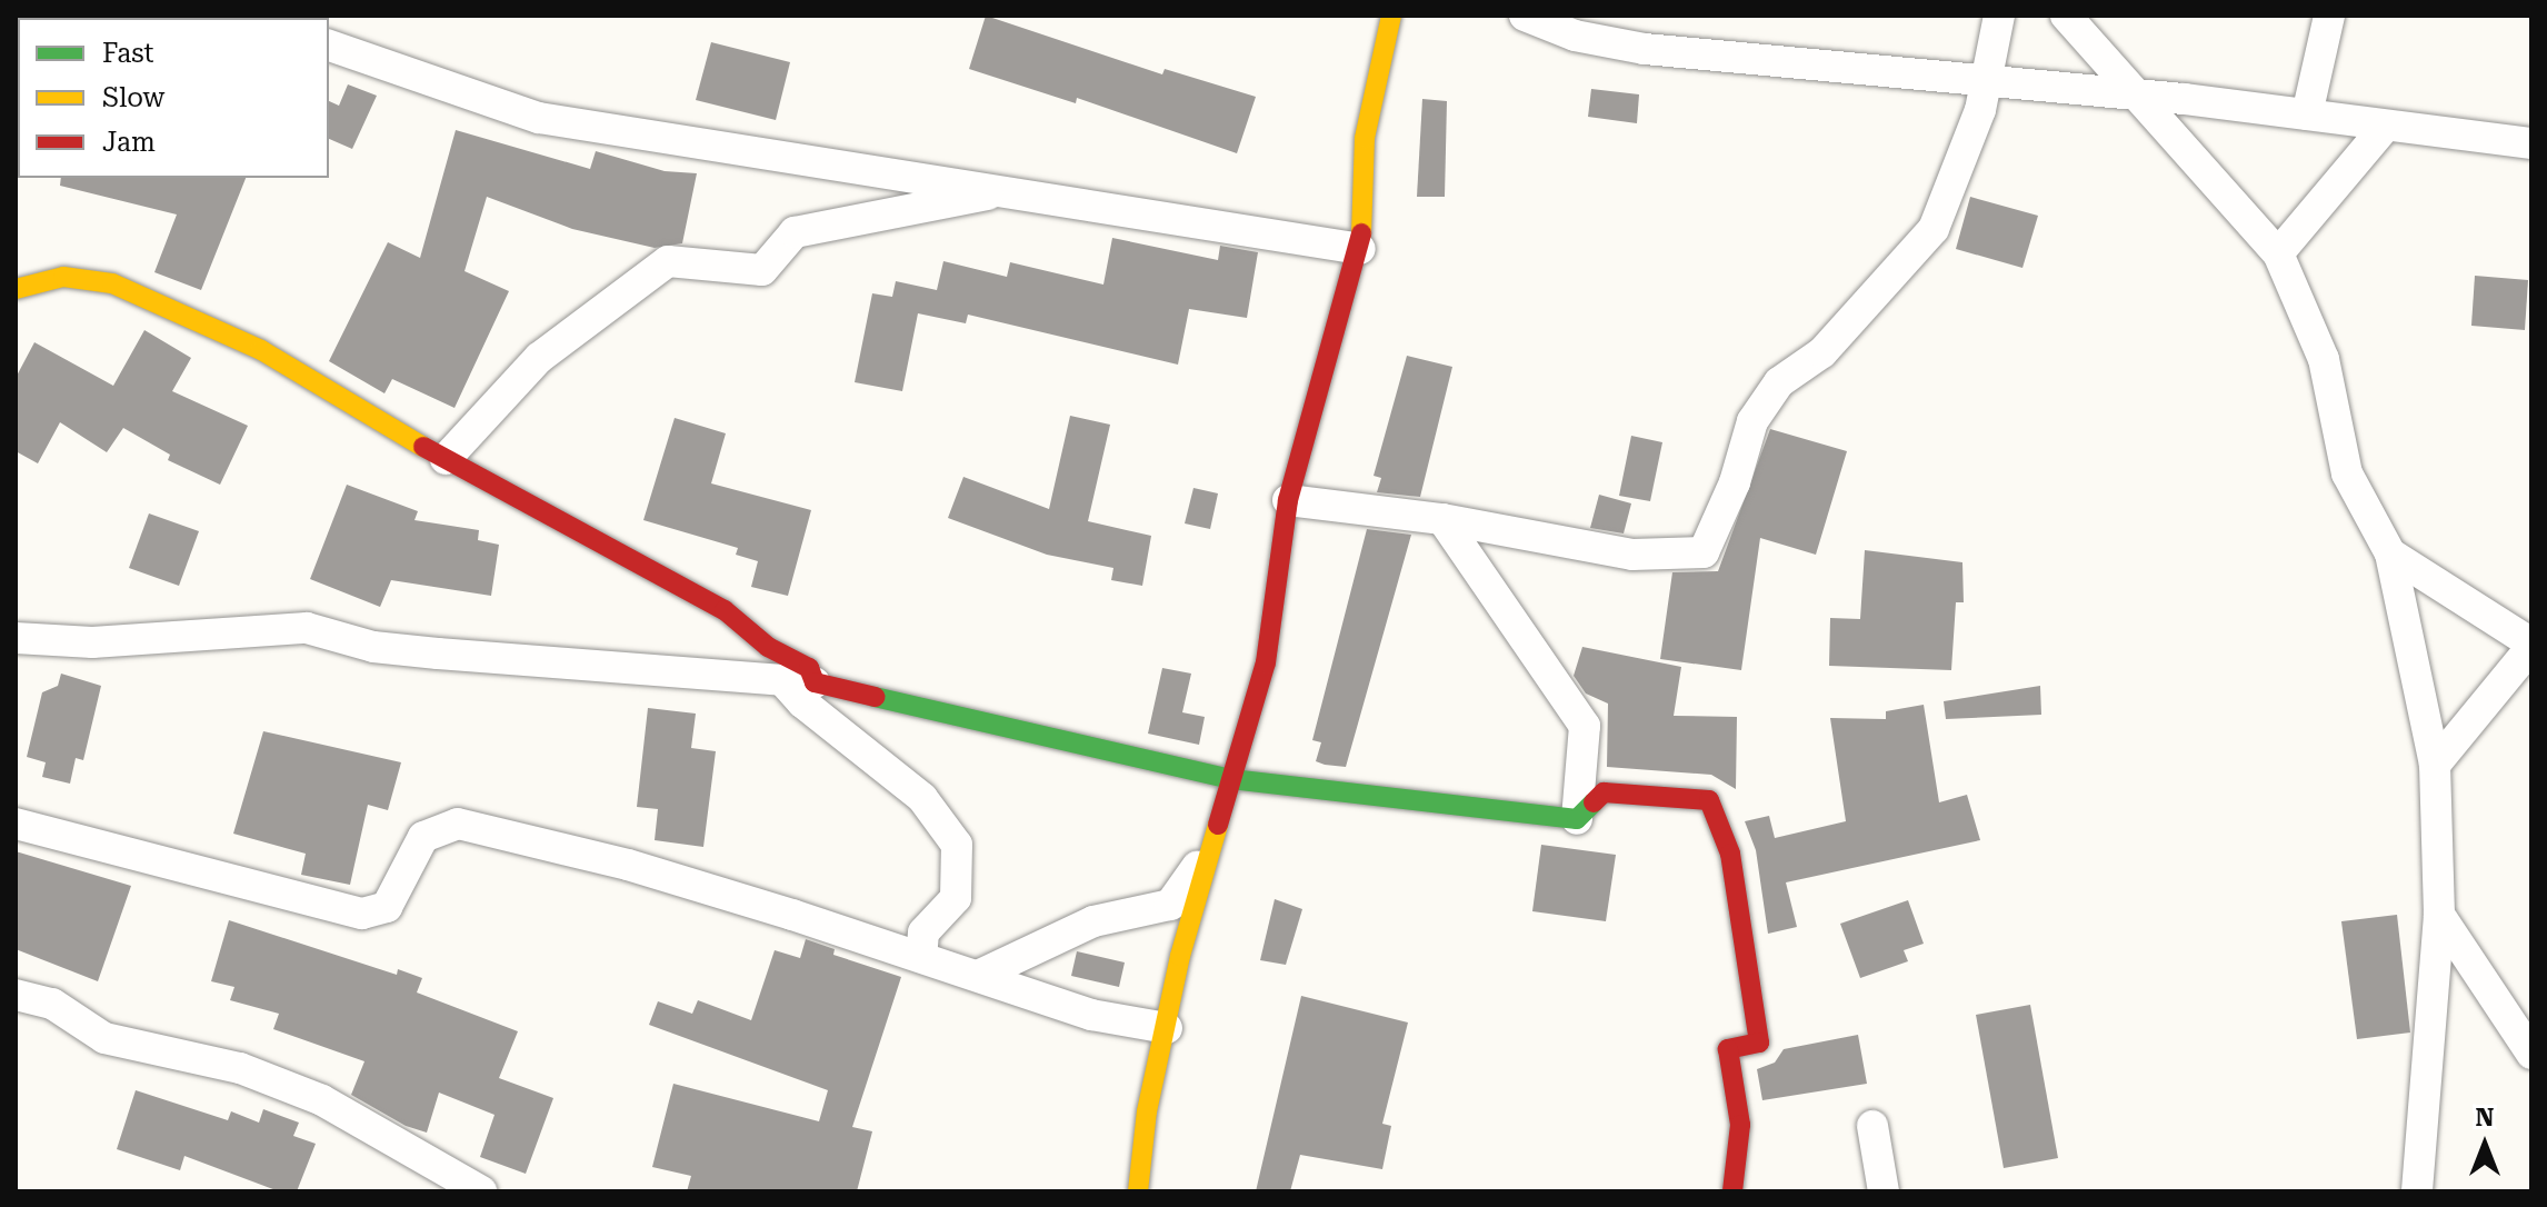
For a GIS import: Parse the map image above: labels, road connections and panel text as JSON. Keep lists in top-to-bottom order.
{
  "legend": ["Fast", "Slow", "Jam"],
  "north": "top"
}
